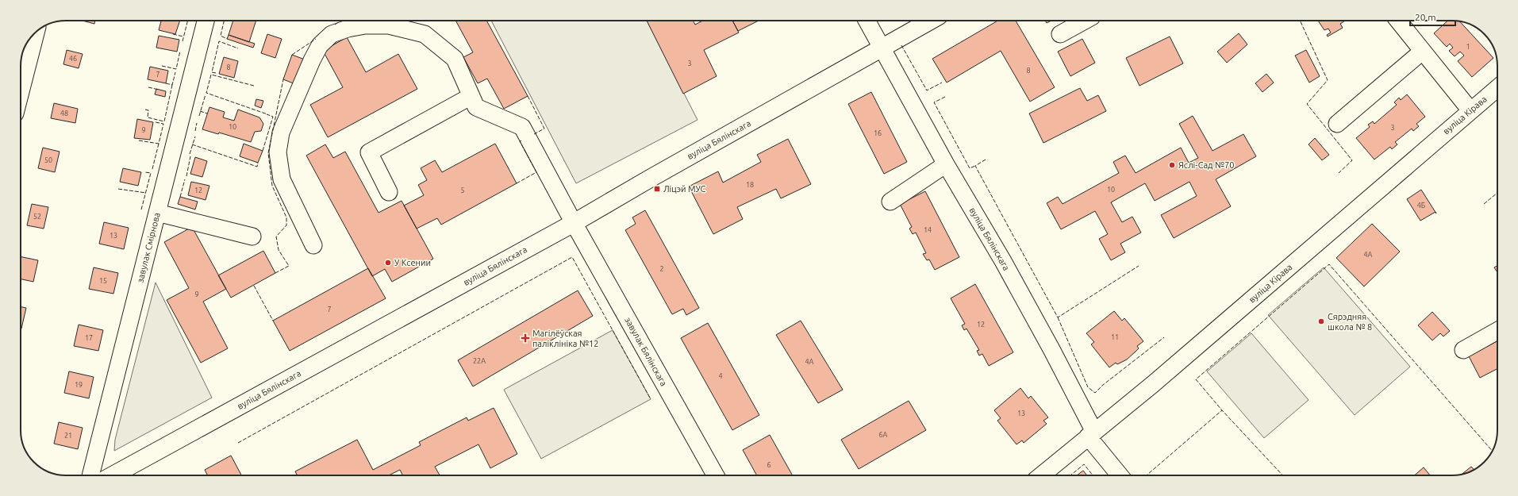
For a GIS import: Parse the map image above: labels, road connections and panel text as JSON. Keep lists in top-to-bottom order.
{
  "streets": {
    "main road": ["вуліца Бялінскага"],
    "street": ["вуліца Кірава", "завулак Смірнова", "завулак Бялінскага"]
  },
  "crossings": [
    ["вуліца Кірава", "вуліца Бялінскага"],
    ["вуліца Бялінскага", "завулак Бялінскага"]
  ],
  "places": {
    "other": ["Яслі-Сад №70", "У Ксении", "Сярэдняя школа № 8"],
    "transit": ["Ліцэй МУС"],
    "health": ["Магілёўская паліклініка №12"]
  },
  "house_numbers": [
    "1",
    "46",
    "3",
    "8",
    "8",
    "7",
    "48",
    "10",
    "3",
    "9",
    "16",
    "50",
    "18",
    "10",
    "12",
    "5",
    "4Б",
    "52",
    "14",
    "13",
    "4А",
    "2",
    "15",
    "9",
    "7",
    "12",
    "11",
    "17",
    "22А",
    "4А",
    "4",
    "19",
    "13",
    "6А",
    "21",
    "6"
  ],
  "scale_bar": "20 m"
}
